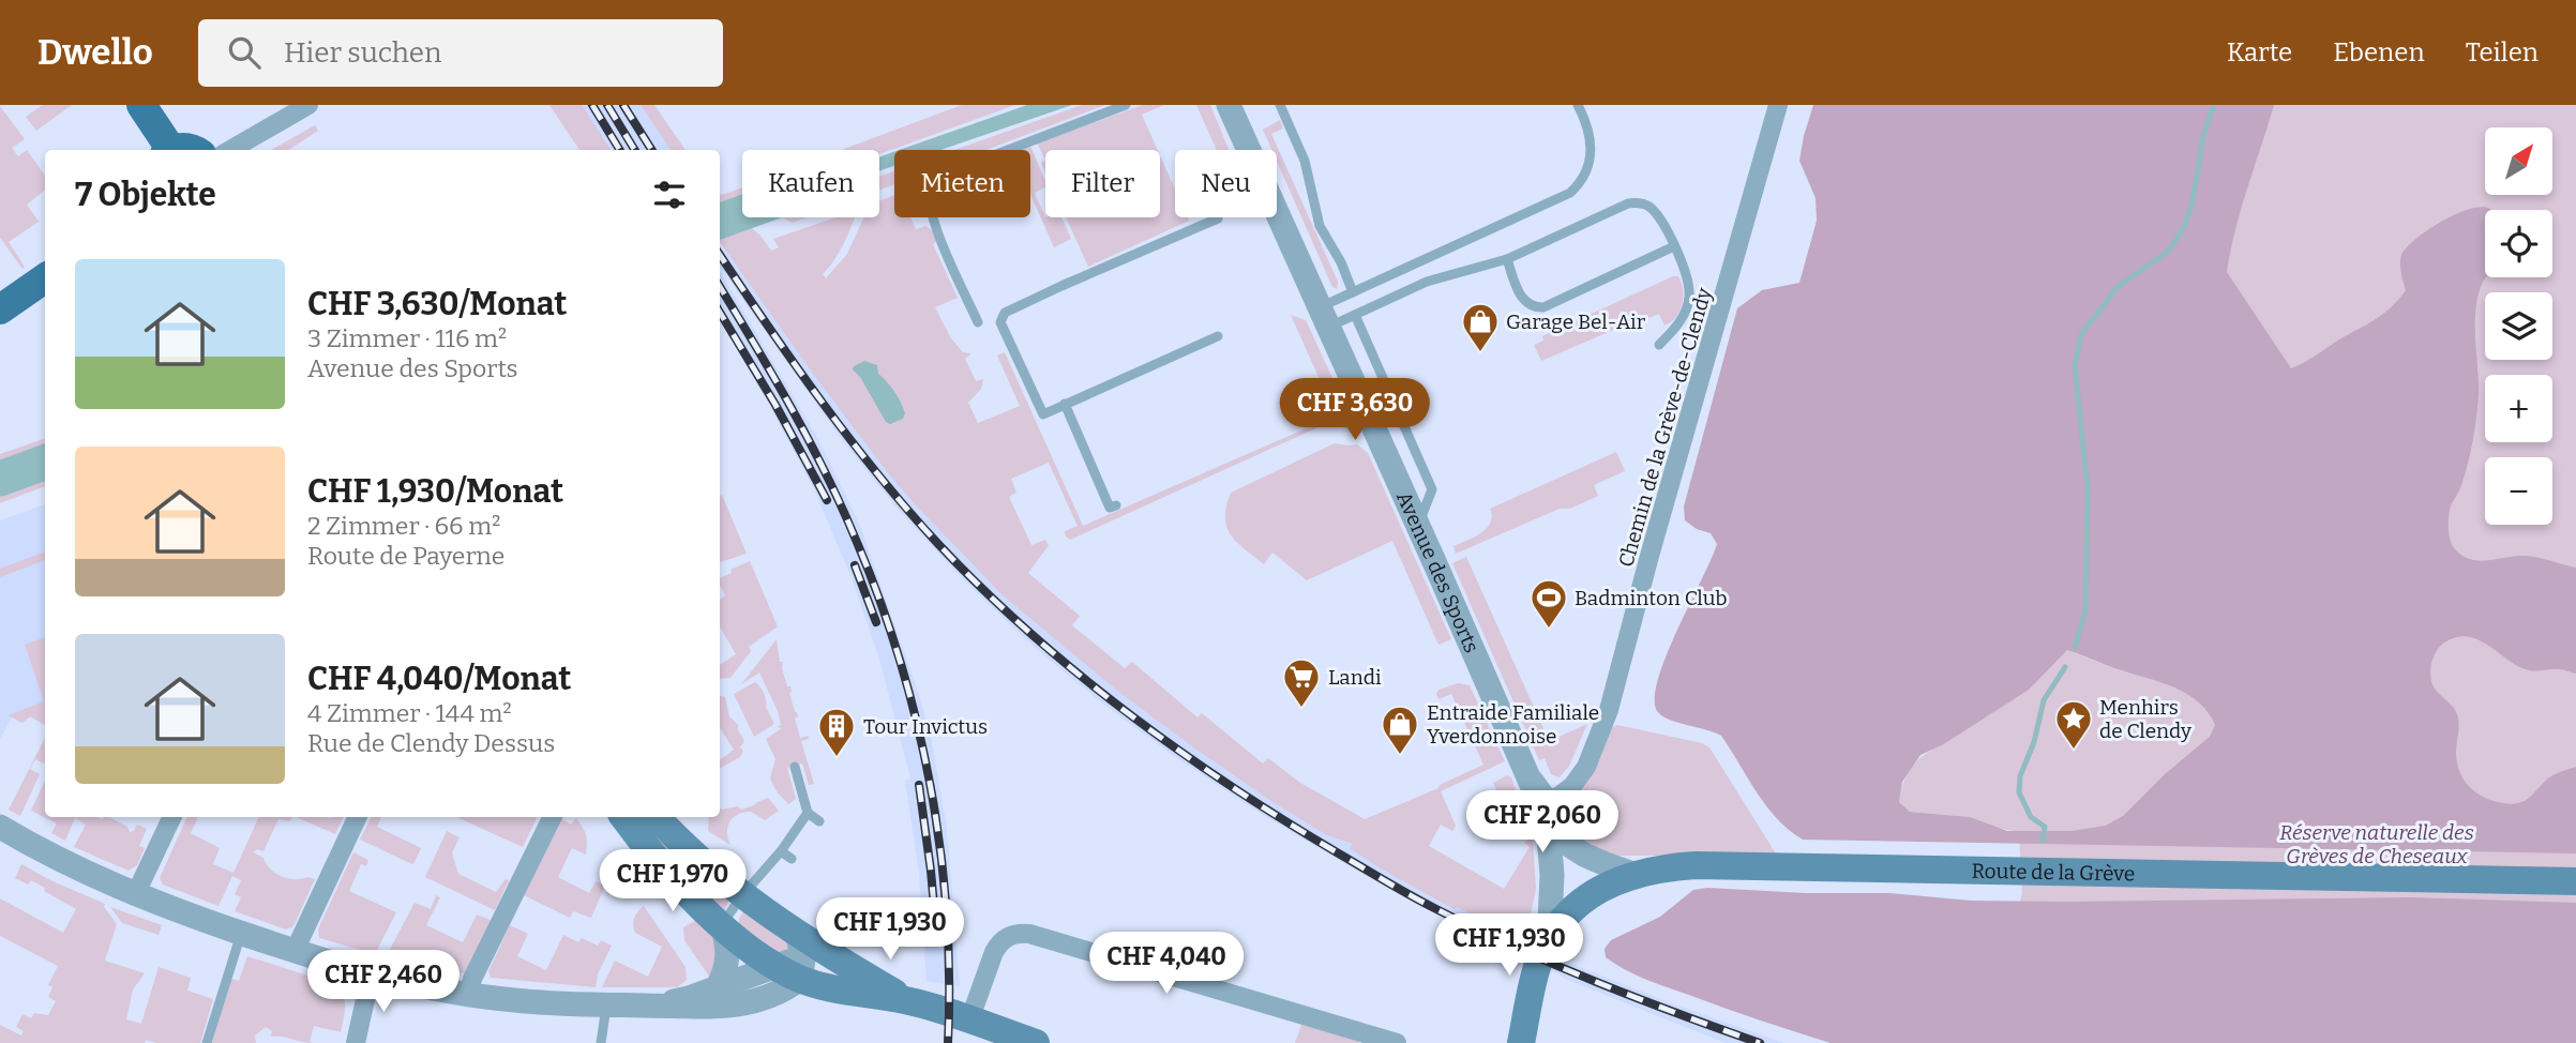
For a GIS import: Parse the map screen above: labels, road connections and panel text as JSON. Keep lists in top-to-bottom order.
{
  "streets": {
    "main road": ["Route de la Grève"],
    "street": ["Chemin de la Grève-de-Clendy", "Avenue des Sports"]
  },
  "crossings": [
    ["Avenue des Sports", "Route de la Grève"]
  ],
  "parks": ["Réserve naturelle des Grèves de Cheseaux"],
  "places": {
    "shop": ["Garage Bel-Air", "Entraide Familiale Yverdonnoise"],
    "sports": ["Badminton Club"],
    "supermarket": ["Landi"],
    "place": ["Menhirs de Clendy"],
    "building": ["Tour Invictus"]
  },
  "north": "top right",
  "page": {
    "header": "Dwello",
    "search": "Hier suchen",
    "nav": ["Karte", "Ebenen", "Teilen"],
    "map_buttons": ["+", "−"],
    "chip": [
      "Kaufen",
      "Mieten",
      "Filter",
      "Neu"
    ],
    "heading": "7 Objekte",
    "list": [
      {
        "name": "CHF 3,630/Monat",
        "note": "3 Zimmer · 116 m² · Avenue des Sports"
      },
      {
        "name": "CHF 1,930/Monat",
        "note": "2 Zimmer · 66 m² · Route de Payerne"
      },
      {
        "name": "CHF 4,040/Monat",
        "note": "4 Zimmer · 144 m² · Rue de Clendy Dessus"
      }
    ],
    "price": [
      "CHF 3,630",
      "CHF 2,060",
      "CHF 1,970",
      "CHF 1,930",
      "CHF 1,930",
      "CHF 4,040",
      "CHF 2,460"
    ]
  }
}
